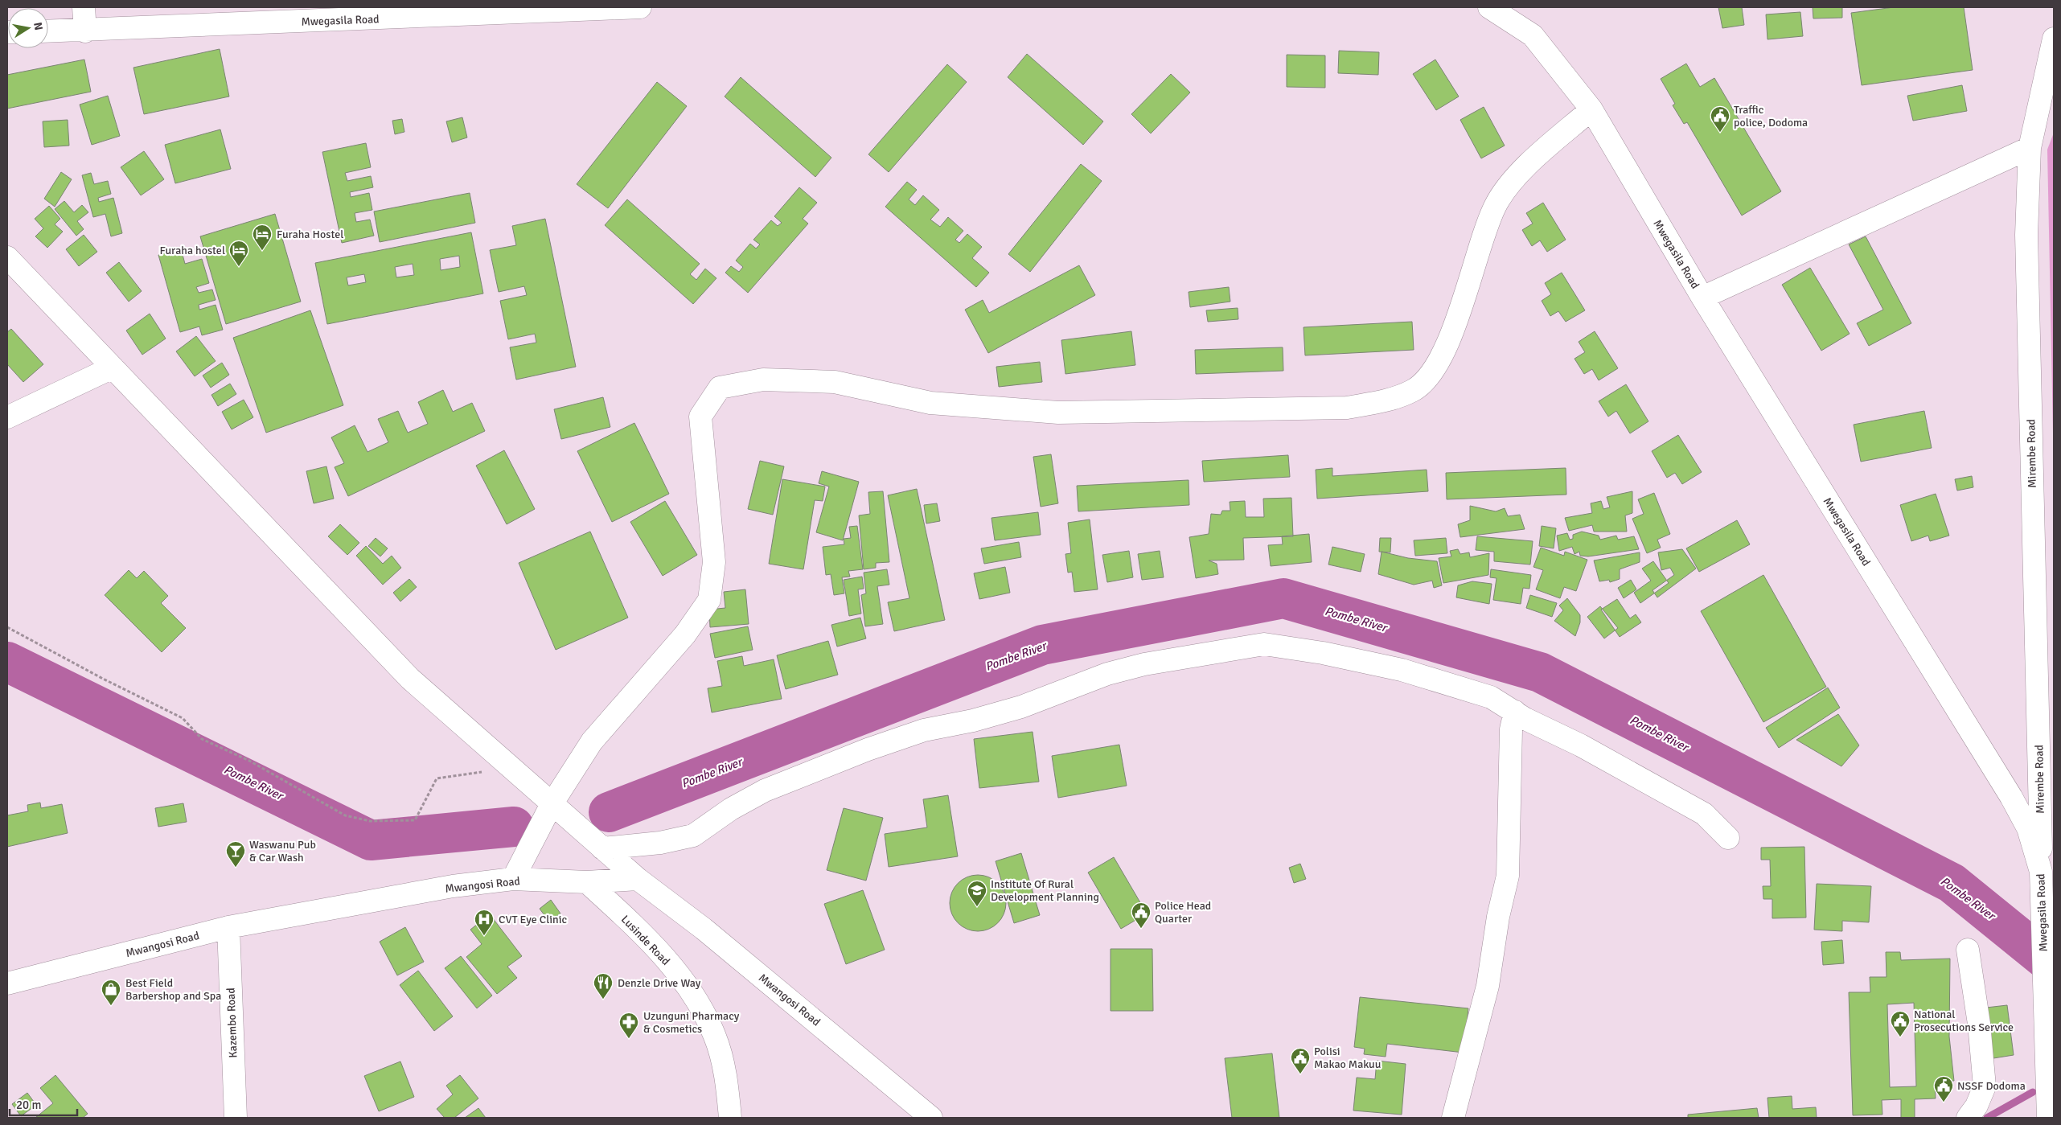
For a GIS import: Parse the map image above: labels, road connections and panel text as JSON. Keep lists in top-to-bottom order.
{
  "streets": {
    "street": [
      "Mwegasila Road",
      "Mirembe Road",
      "Mwangosi Road",
      "Lusinde Road",
      "Kazembo Road"
    ]
  },
  "crossings": [
    ["Mwegasila Road", "Mirembe Road"],
    ["Mwangosi Road", "Lusinde Road"],
    ["Mwangosi Road", "Kazembo Road"]
  ],
  "water": ["Pombe River"],
  "places": {
    "public building": [
      "Traffic police, Dodoma",
      "Police Head Quarter",
      "National Prosecutions Service",
      "Polisi Makao Makuu",
      "NSSF Dodoma"
    ],
    "hotel": ["Furaha Hostel", "Furaha hostel"],
    "bar": ["Waswanu Pub & Car Wash"],
    "school or university": ["Institute Of Rural Development Planning"],
    "hospital": ["CVT Eye Clinic"],
    "restaurant": ["Denzle Drive Way"],
    "shop": ["Best Field Barbershop and Spa"],
    "pharmacy": ["Uzunguni Pharmacy & Cosmetics"]
  },
  "scale_bar": "20 m",
  "north": "right"
}
